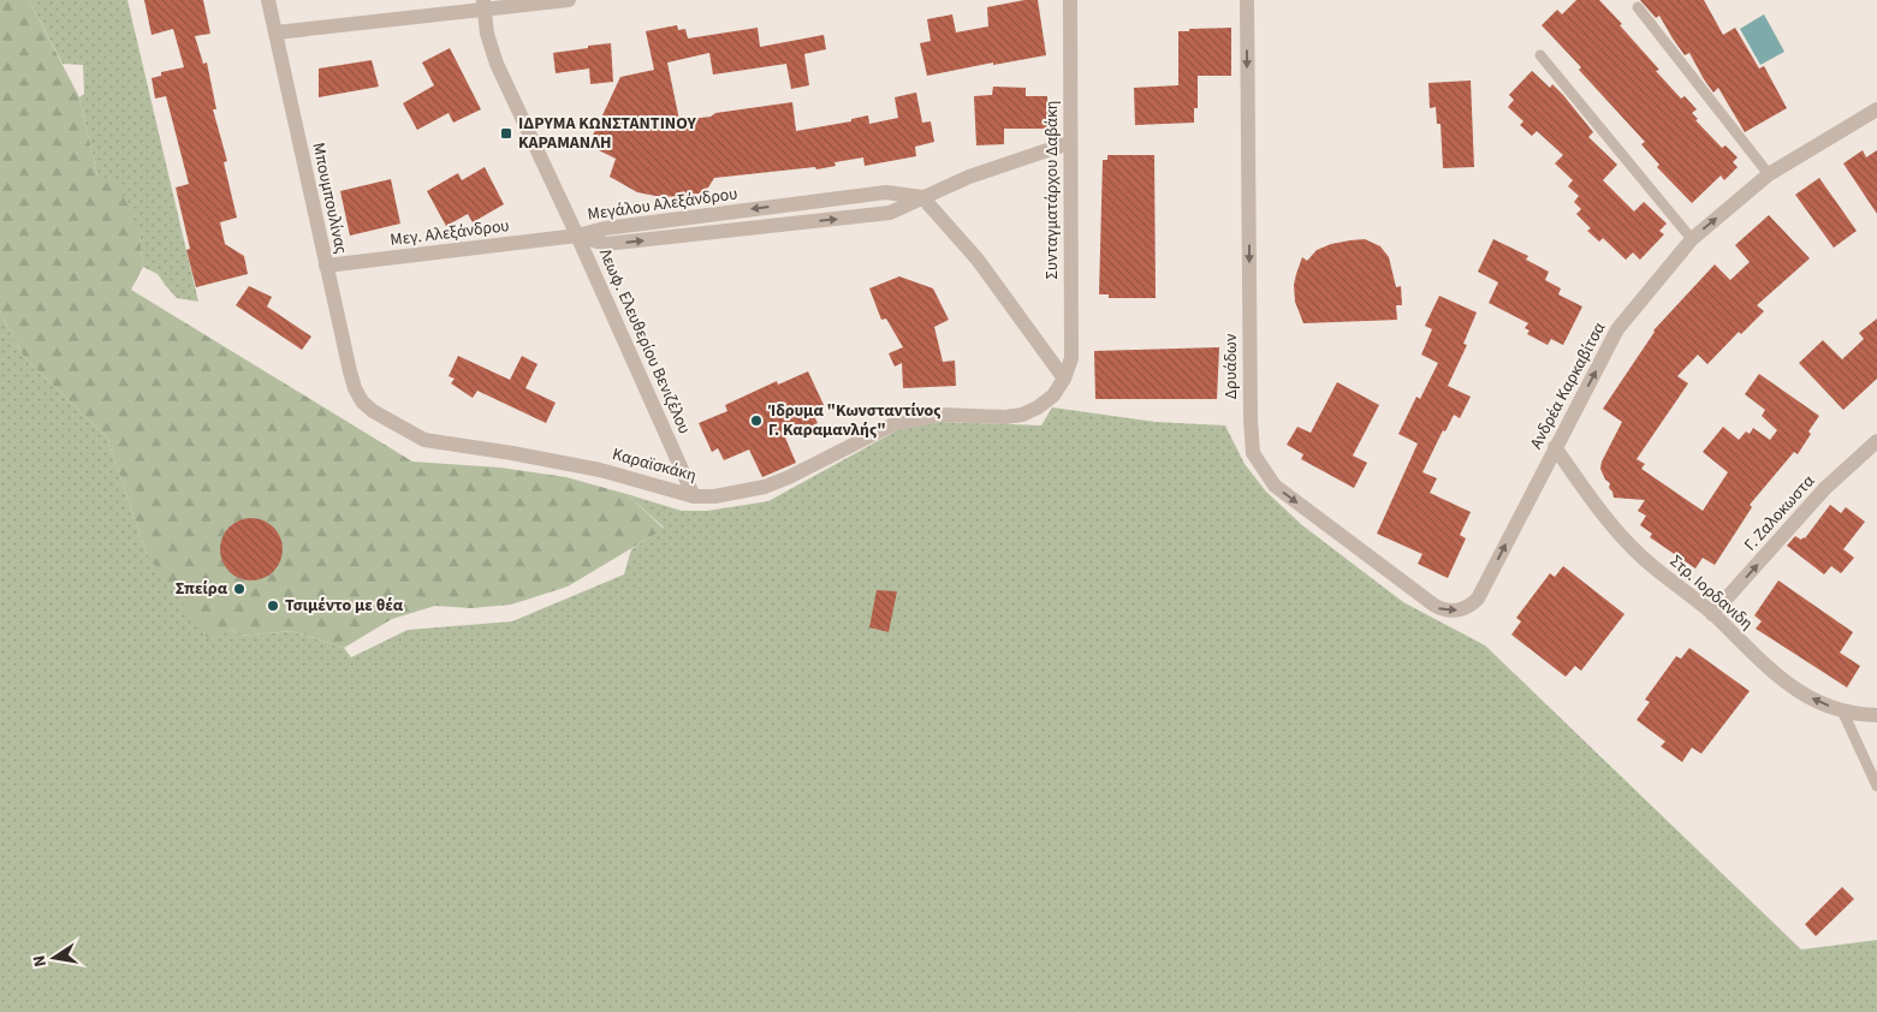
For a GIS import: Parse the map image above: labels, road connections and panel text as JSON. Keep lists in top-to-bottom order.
{
  "streets": {
    "street": [
      "Συνταγματάρχου Δαβάκη",
      "Μπουμπουλίνας",
      "Μεγάλου Αλεξάνδρου",
      "Μεγ. Αλεξάνδρου",
      "Λεωφ. Ελευθερίου Βενιζέλου",
      "Δρυάδων",
      "Ανδρέα Καρκαβίτσα",
      "Καραϊσκάκη",
      "Γ. Ζαλοκωστα",
      "Στρ. Ιορδανιδη"
    ]
  },
  "crossings": [
    ["Συνταγματάρχου Δαβάκη", "Καραϊσκάκη"],
    ["Μπουμπουλίνας", "Μεγ. Αλεξάνδρου"],
    ["Μπουμπουλίνας", "Καραϊσκάκη"],
    ["Μεγάλου Αλεξάνδρου", "Μεγ. Αλεξάνδρου"],
    ["Μεγάλου Αλεξάνδρου", "Λεωφ. Ελευθερίου Βενιζέλου"],
    ["Μεγ. Αλεξάνδρου", "Λεωφ. Ελευθερίου Βενιζέλου"],
    ["Λεωφ. Ελευθερίου Βενιζέλου", "Καραϊσκάκη"],
    ["Δρυάδων", "Ανδρέα Καρκαβίτσα"],
    ["Ανδρέα Καρκαβίτσα", "Στρ. Ιορδανιδη"],
    ["Γ. Ζαλοκωστα", "Στρ. Ιορδανιδη"]
  ],
  "one_way": [
    "Δρυάδων",
    "Ανδρέα Καρκαβίτσα",
    "Γ. Ζαλοκωστα",
    "Στρ. Ιορδανιδη"
  ],
  "places": {
    "transit": ["ΙΔΡΥΜΑ ΚΩΝΣΤΑΝΤΙΝΟΥ ΚΑΡΑΜΑΝΛΗ"],
    "other": ["Ίδρυμα \"Κωνσταντίνος Γ. Καραμανλής\"", "Σπείρα", "Τσιμέντο με θέα"]
  },
  "north": "left"
}
